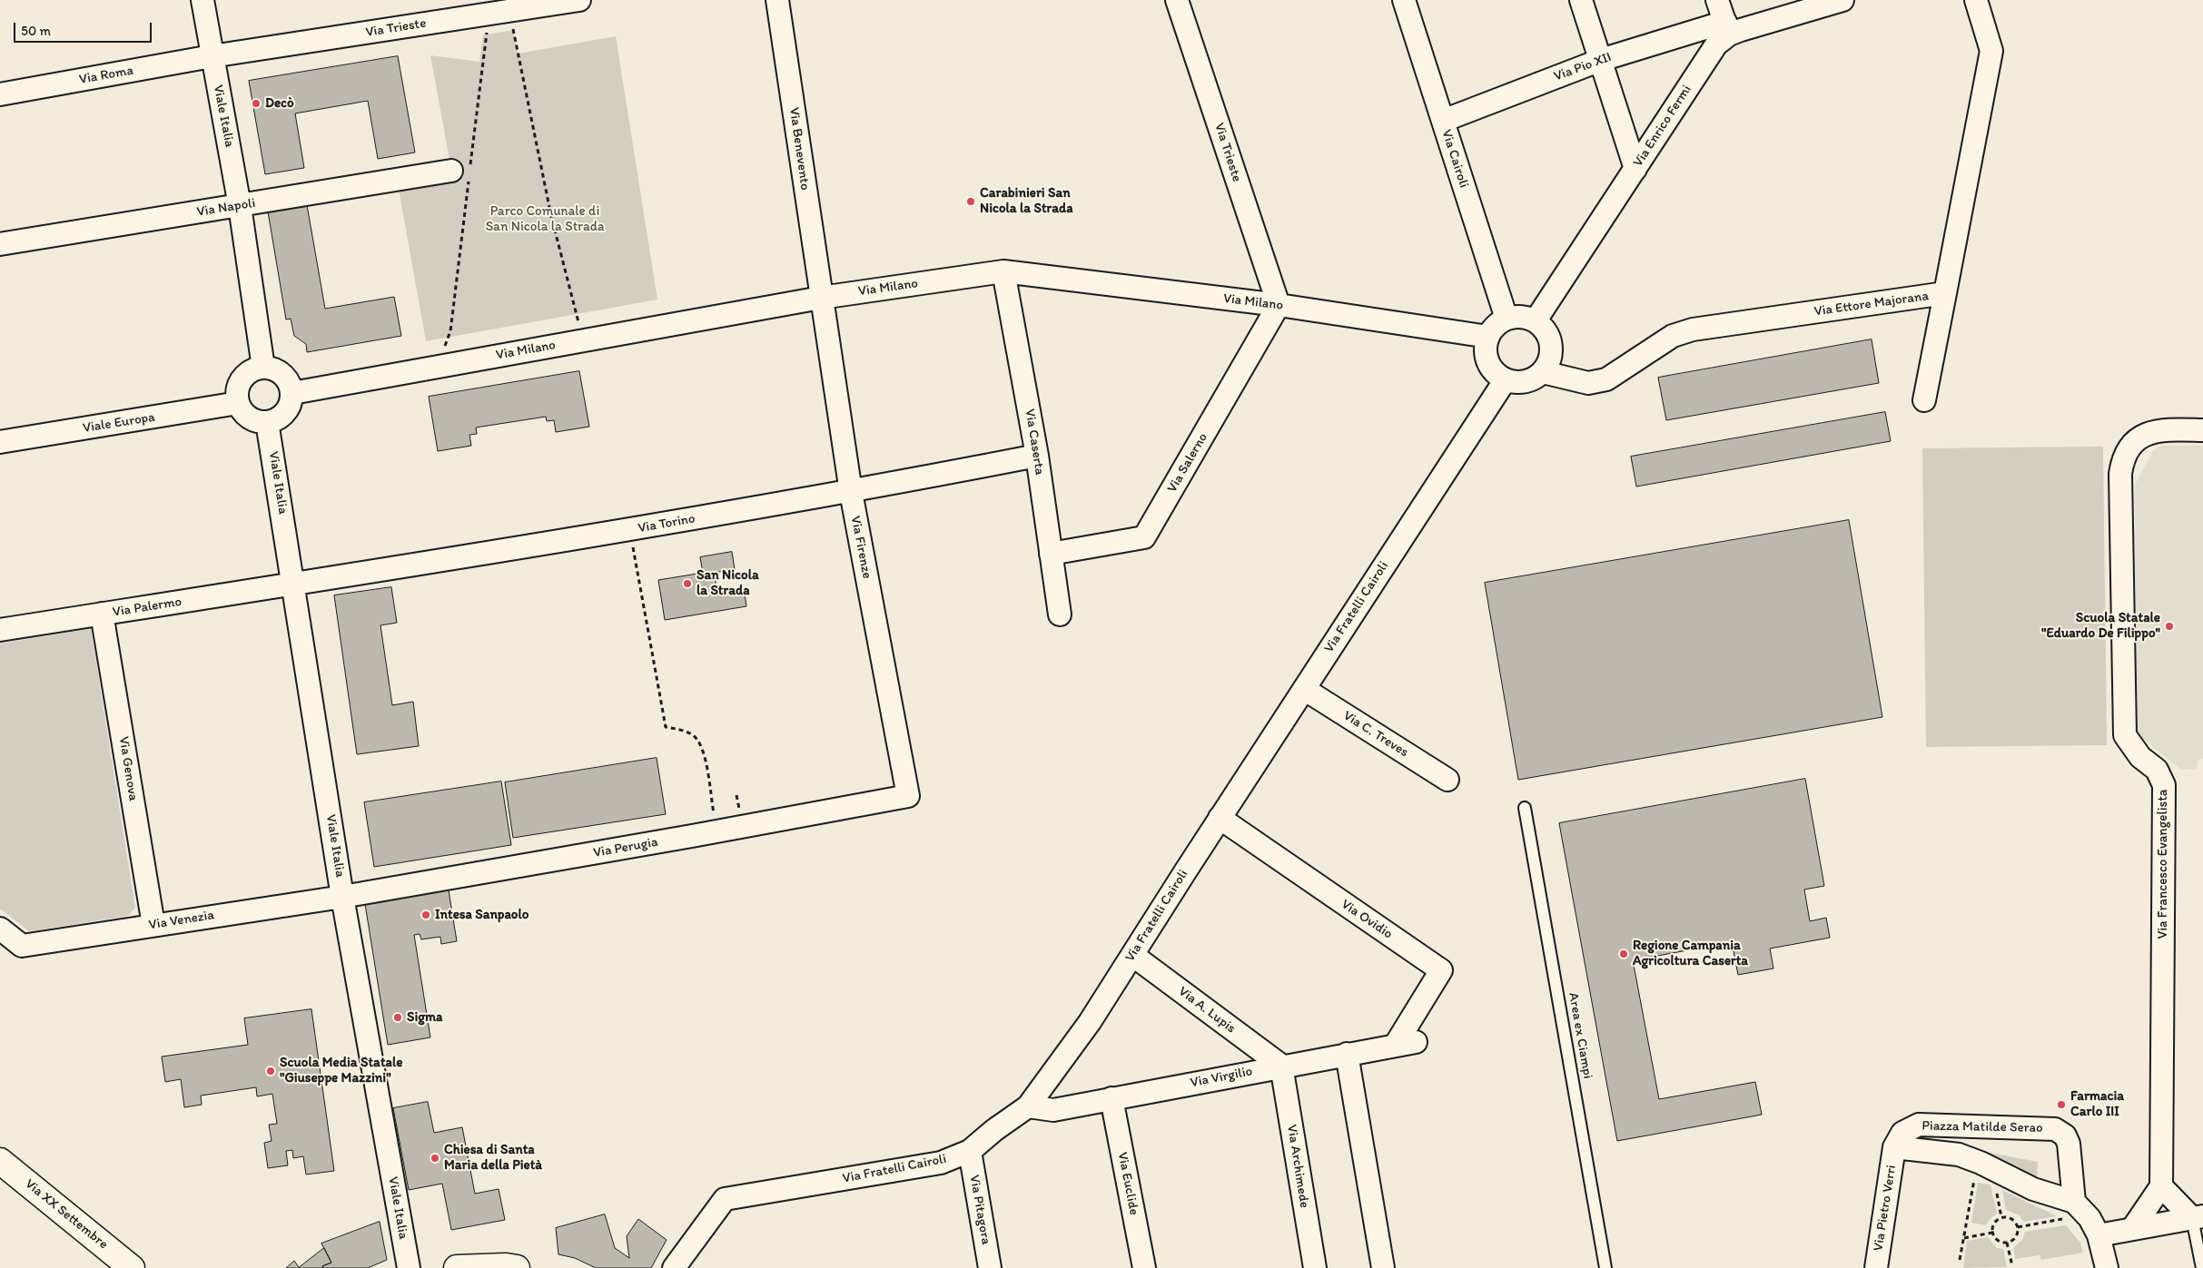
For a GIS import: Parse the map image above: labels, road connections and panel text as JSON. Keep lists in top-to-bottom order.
{
  "streets": {
    "street": [
      "Via Trieste",
      "Via Pio XII",
      "Via Roma",
      "Viale Italia",
      "Via Enrico Fermi",
      "Via Benevento",
      "Via Cairoli",
      "Via Napoli",
      "Via Milano",
      "Via Ettore Majorana",
      "Viale Europa",
      "Via Caserta",
      "Via Salerno",
      "Via Torino",
      "Via Firenze",
      "Via Palermo",
      "Via Fratelli Cairoli",
      "Via C. Treves",
      "Via Genova",
      "Via Perugia",
      "Via Francesco Evangelista",
      "Via Ovidio",
      "Via Venezia",
      "Via A. Lupis",
      "Via Virgilio",
      "Piazza Matilde Serao",
      "Via Archimede",
      "Via Euclide",
      "Via Pietro Verri",
      "Via Pitagora",
      "Via XX Settembre"
    ],
    "lane": ["Area ex Ciampi"]
  },
  "crossings": [
    ["Via Trieste", "Via Roma"],
    ["Via Trieste", "Viale Italia"],
    ["Via Trieste", "Via Milano"],
    ["Via Trieste", "Via Salerno"],
    ["Via Pio XII", "Via Enrico Fermi"],
    ["Via Pio XII", "Via Cairoli"],
    ["Via Roma", "Viale Italia"],
    ["Viale Italia", "Via Napoli"],
    ["Viale Italia", "Via Milano"],
    ["Viale Italia", "Viale Europa"],
    ["Viale Italia", "Via Torino"],
    ["Viale Italia", "Via Palermo"],
    ["Viale Italia", "Via Perugia"],
    ["Viale Italia", "Via Venezia"],
    ["Via Enrico Fermi", "Via Cairoli"],
    ["Via Enrico Fermi", "Via Milano"],
    ["Via Enrico Fermi", "Via Ettore Majorana"],
    ["Via Enrico Fermi", "Via Fratelli Cairoli"],
    ["Via Benevento", "Via Milano"],
    ["Via Benevento", "Via Firenze"],
    ["Via Cairoli", "Via Milano"],
    ["Via Cairoli", "Via Ettore Majorana"],
    ["Via Cairoli", "Via Fratelli Cairoli"],
    ["Via Milano", "Via Ettore Majorana"],
    ["Via Milano", "Viale Europa"],
    ["Via Milano", "Via Caserta"],
    ["Via Milano", "Via Salerno"],
    ["Via Milano", "Via Firenze"],
    ["Via Milano", "Via Fratelli Cairoli"],
    ["Via Ettore Majorana", "Via Fratelli Cairoli"],
    ["Via Caserta", "Via Salerno"],
    ["Via Caserta", "Via Torino"],
    ["Via Torino", "Via Firenze"],
    ["Via Torino", "Via Palermo"],
    ["Via Firenze", "Via Perugia"],
    ["Via Palermo", "Via Genova"],
    ["Via Fratelli Cairoli", "Via C. Treves"],
    ["Via Fratelli Cairoli", "Via Ovidio"],
    ["Via Fratelli Cairoli", "Via A. Lupis"],
    ["Via Fratelli Cairoli", "Via Virgilio"],
    ["Via Fratelli Cairoli", "Via Pitagora"],
    ["Via Genova", "Via Venezia"],
    ["Via Perugia", "Via Venezia"],
    ["Via Ovidio", "Via Virgilio"],
    ["Via A. Lupis", "Via Virgilio"],
    ["Via A. Lupis", "Via Archimede"],
    ["Via Virgilio", "Via Archimede"],
    ["Via Virgilio", "Via Euclide"],
    ["Piazza Matilde Serao", "Via Pietro Verri"]
  ],
  "parks": ["Parco Comunale di San Nicola la Strada"],
  "places": [
    "Decò",
    "Carabinieri San Nicola la Strada",
    "San Nicola la Strada",
    "Scuola Statale \"Eduardo De Filippo\"",
    "Intesa Sanpaolo",
    "Regione Campania Agricoltura Caserta",
    "Sigma",
    "Scuola Media Statale \"Giuseppe Mazzini\"",
    "Farmacia Carlo III",
    "Chiesa di Santa Maria della Pietà"
  ],
  "scale_bar": "50 m"
}
